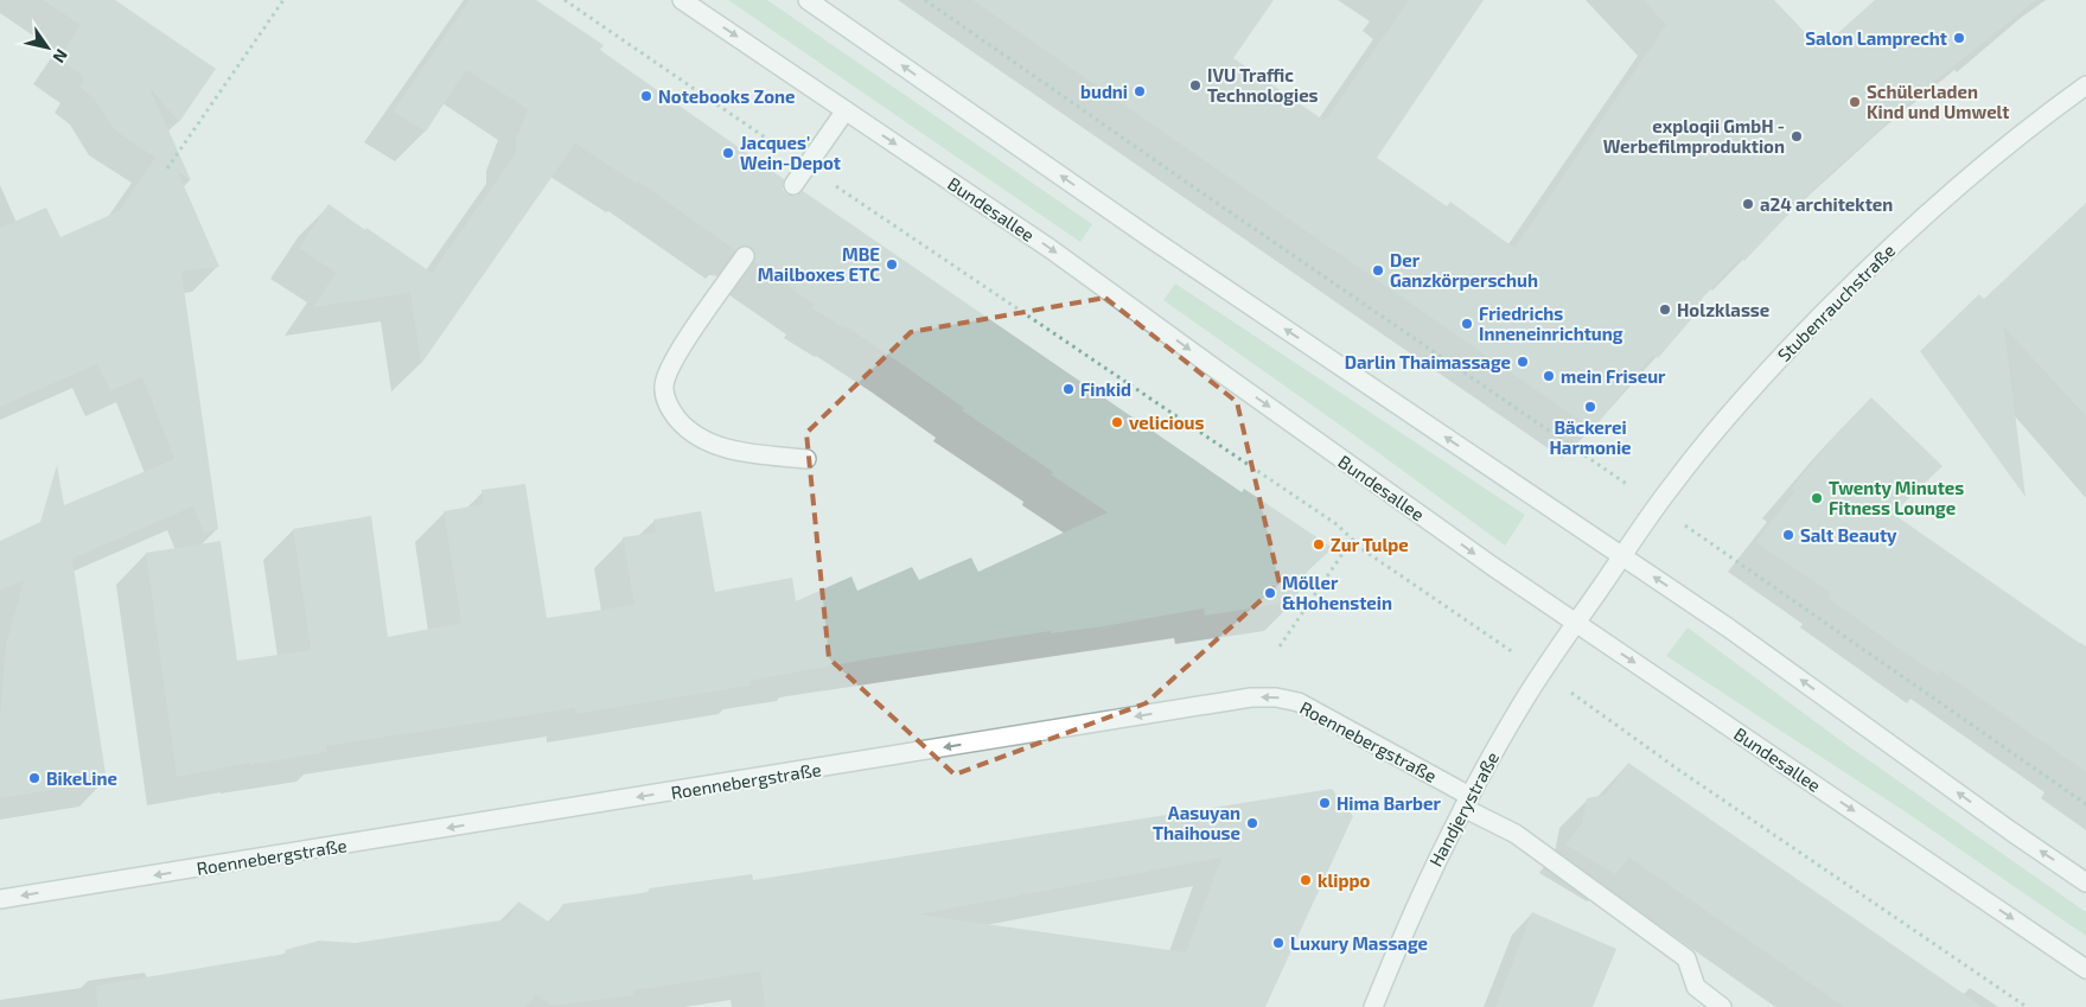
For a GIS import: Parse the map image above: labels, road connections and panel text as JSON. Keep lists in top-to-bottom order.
{
  "streets": {
    "street": [
      "Bundesallee",
      "Stubenrauchstraße",
      "Roennebergstraße",
      "Handjerystraße"
    ]
  },
  "crossings": [
    ["Bundesallee", "Stubenrauchstraße"],
    ["Bundesallee", "Handjerystraße"],
    ["Stubenrauchstraße", "Handjerystraße"],
    ["Roennebergstraße", "Handjerystraße"]
  ],
  "one_way": ["Roennebergstraße"],
  "places": [
    "Salon Lamprecht",
    "IVU Traffic Technologies",
    "budni",
    "Notebooks Zone",
    "Schülerladen Kind und Umwelt",
    "exploqii GmbH - Werbefilmproduktion",
    "Jacques' Wein-Depot",
    "a24 architekten",
    "MBE Mailboxes ETC",
    "Der Ganzkörperschuh",
    "Holzklasse",
    "Friedrichs Inneneinrichtung",
    "Darlin Thaimassage",
    "mein Friseur",
    "Finkid",
    "Bäckerei Harmonie",
    "velicious",
    "Twenty Minutes Fitness Lounge",
    "Salt Beauty",
    "Zur Tulpe",
    "Möller &Hohenstein",
    "BikeLine",
    "Hima Barber",
    "Aasuyan Thaihouse",
    "klippo",
    "Luxury Massage"
  ],
  "north": "bottom right"
}
